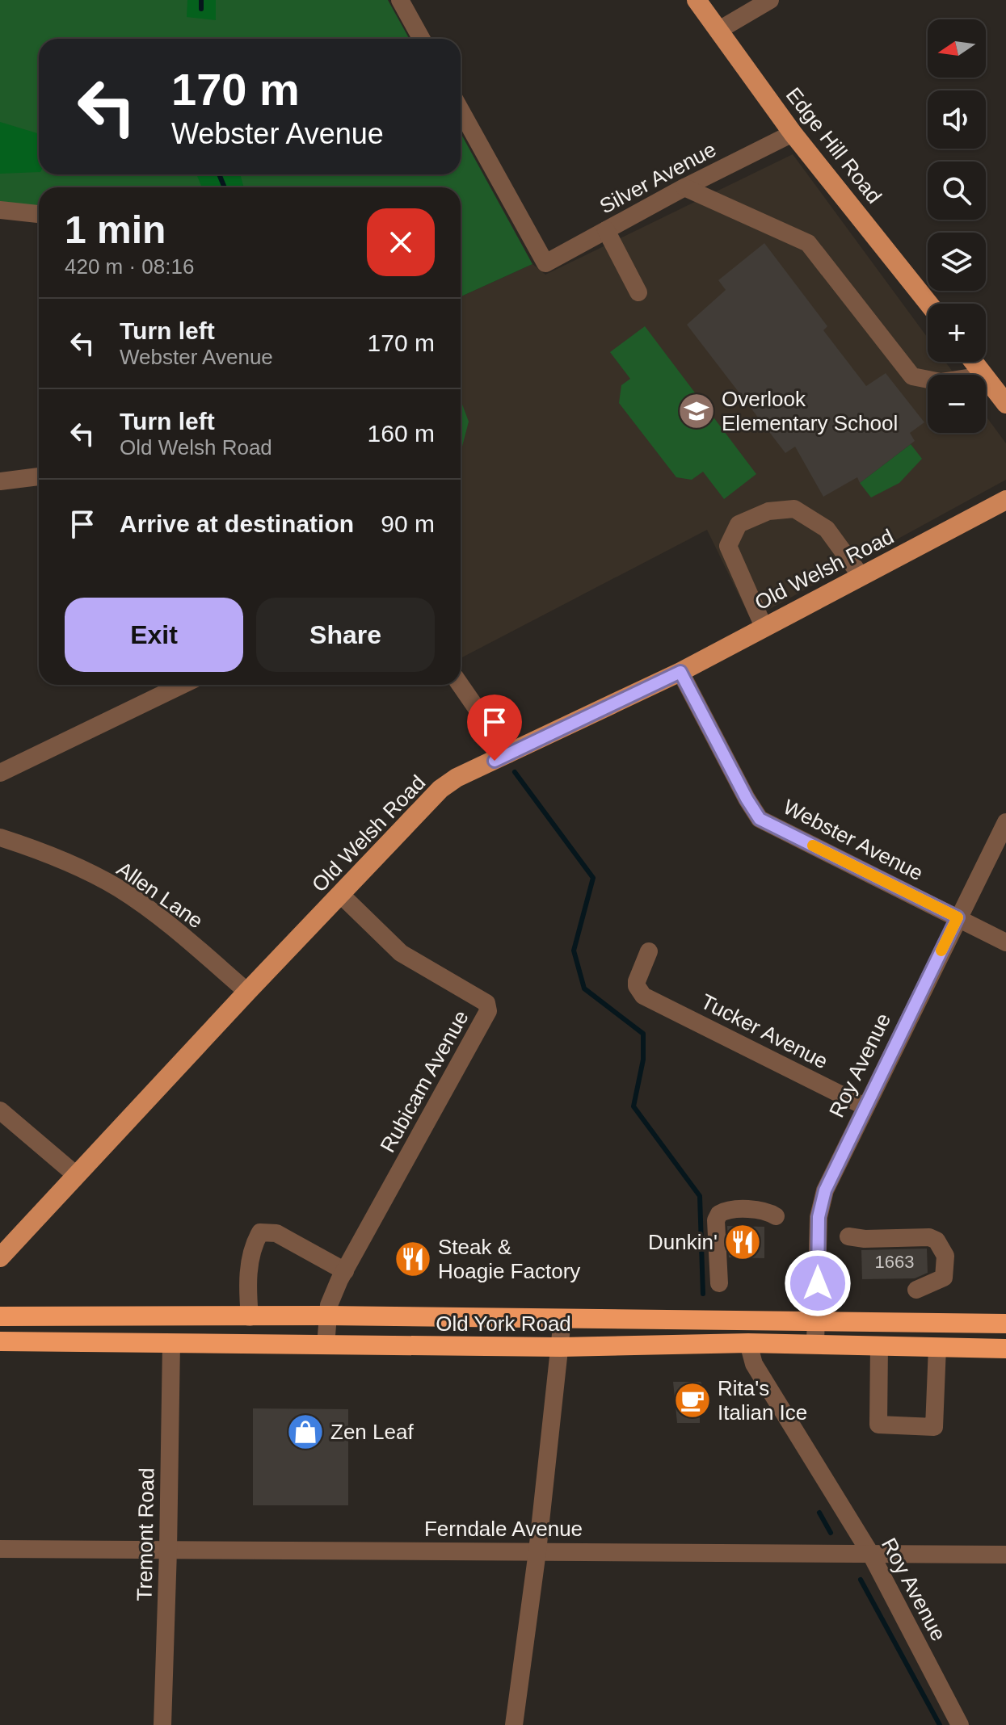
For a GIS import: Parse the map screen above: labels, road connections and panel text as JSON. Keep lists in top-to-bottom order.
{
  "streets": {
    "highway": ["Old York Road"],
    "main road": ["Edge Hill Road", "Old Welsh Road"],
    "street": [
      "Silver Avenue",
      "Webster Avenue",
      "Allen Lane",
      "Tucker Avenue",
      "Roy Avenue",
      "Rubicam Avenue",
      "Ferndale Avenue",
      "Tremont Road"
    ]
  },
  "crossings": [
    ["Edge Hill Road", "Silver Avenue"],
    ["Old Welsh Road", "Webster Avenue"],
    ["Old Welsh Road", "Allen Lane"],
    ["Old Welsh Road", "Rubicam Avenue"],
    ["Webster Avenue", "Roy Avenue"],
    ["Tucker Avenue", "Roy Avenue"],
    ["Roy Avenue", "Old York Road"],
    ["Roy Avenue", "Ferndale Avenue"],
    ["Rubicam Avenue", "Old York Road"],
    ["Old York Road", "Tremont Road"],
    ["Ferndale Avenue", "Tremont Road"]
  ],
  "places": {
    "school or university": ["Overlook Elementary School"],
    "restaurant": ["Dunkin'", "Steak & Hoagie Factory"],
    "cafe": ["Rita's Italian Ice"],
    "shop": ["Zen Leaf"]
  },
  "house_numbers": ["1663"],
  "north": "left",
  "page": {
    "map_buttons": ["+", "−"],
    "turn": ["170 m", "Webster Avenue"],
    "heading": ["1 min", "420 m · 08:16"],
    "list": [
      {
        "name": "Turn left",
        "note": "Webster Avenue",
        "value": "170 m"
      },
      {
        "name": "Turn left",
        "note": "Old Welsh Road",
        "value": "160 m"
      },
      {
        "name": "Arrive at destination",
        "value": "90 m"
      }
    ],
    "buttons": ["Exit", "Share"]
  }
}
